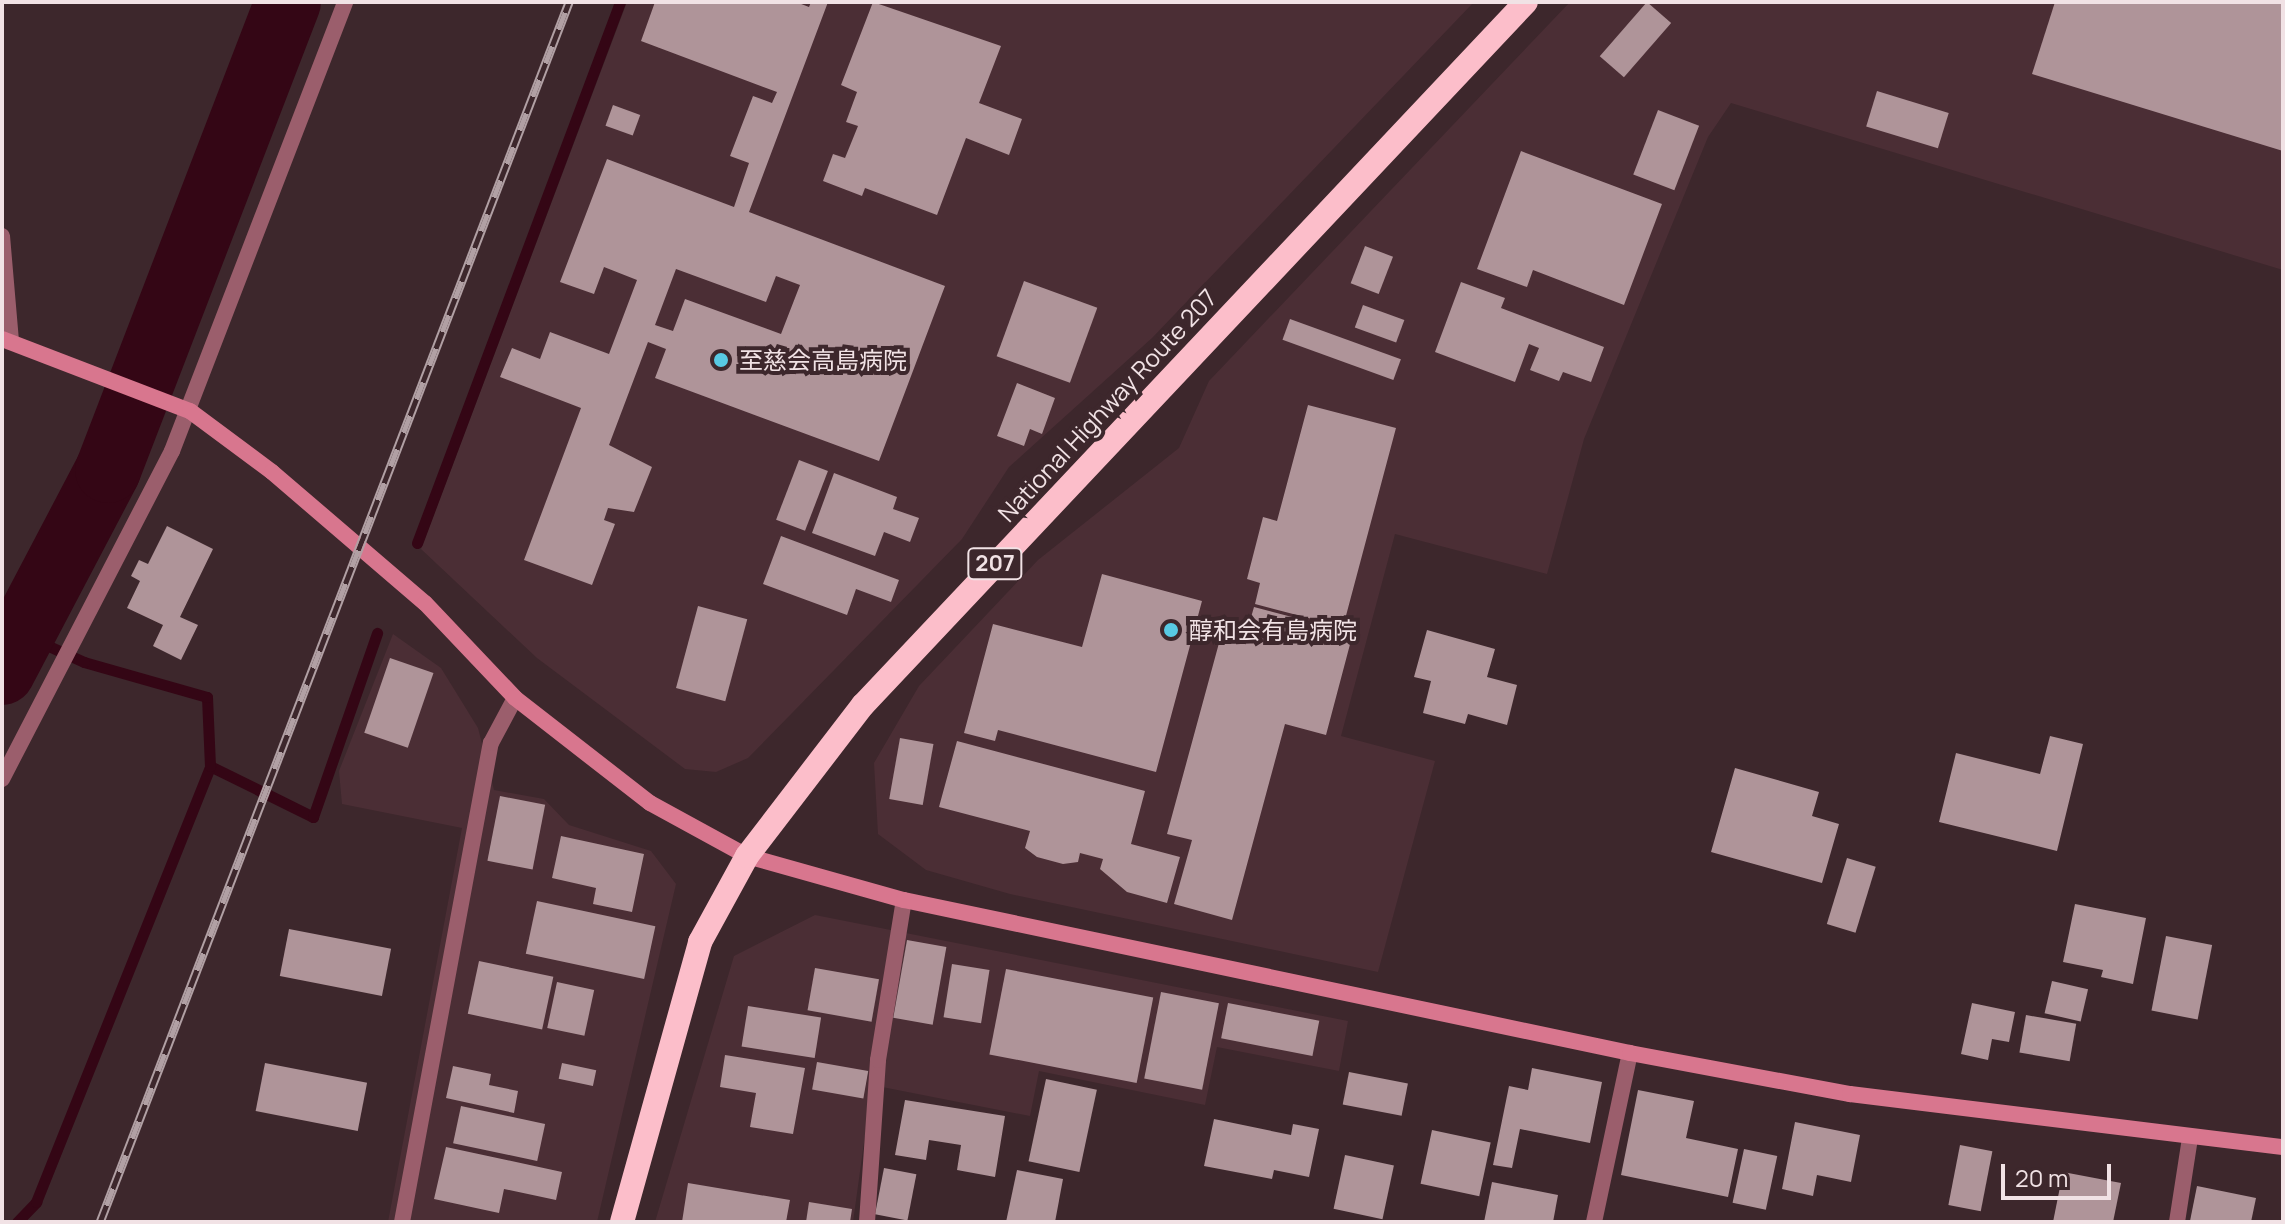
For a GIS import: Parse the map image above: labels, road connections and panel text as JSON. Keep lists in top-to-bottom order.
{
  "streets": {
    "highway": ["National Highway Route 207", "207"]
  },
  "places": ["至慈会高島病院", "醇和会有島病院"],
  "scale_bar": "20 m"
}
